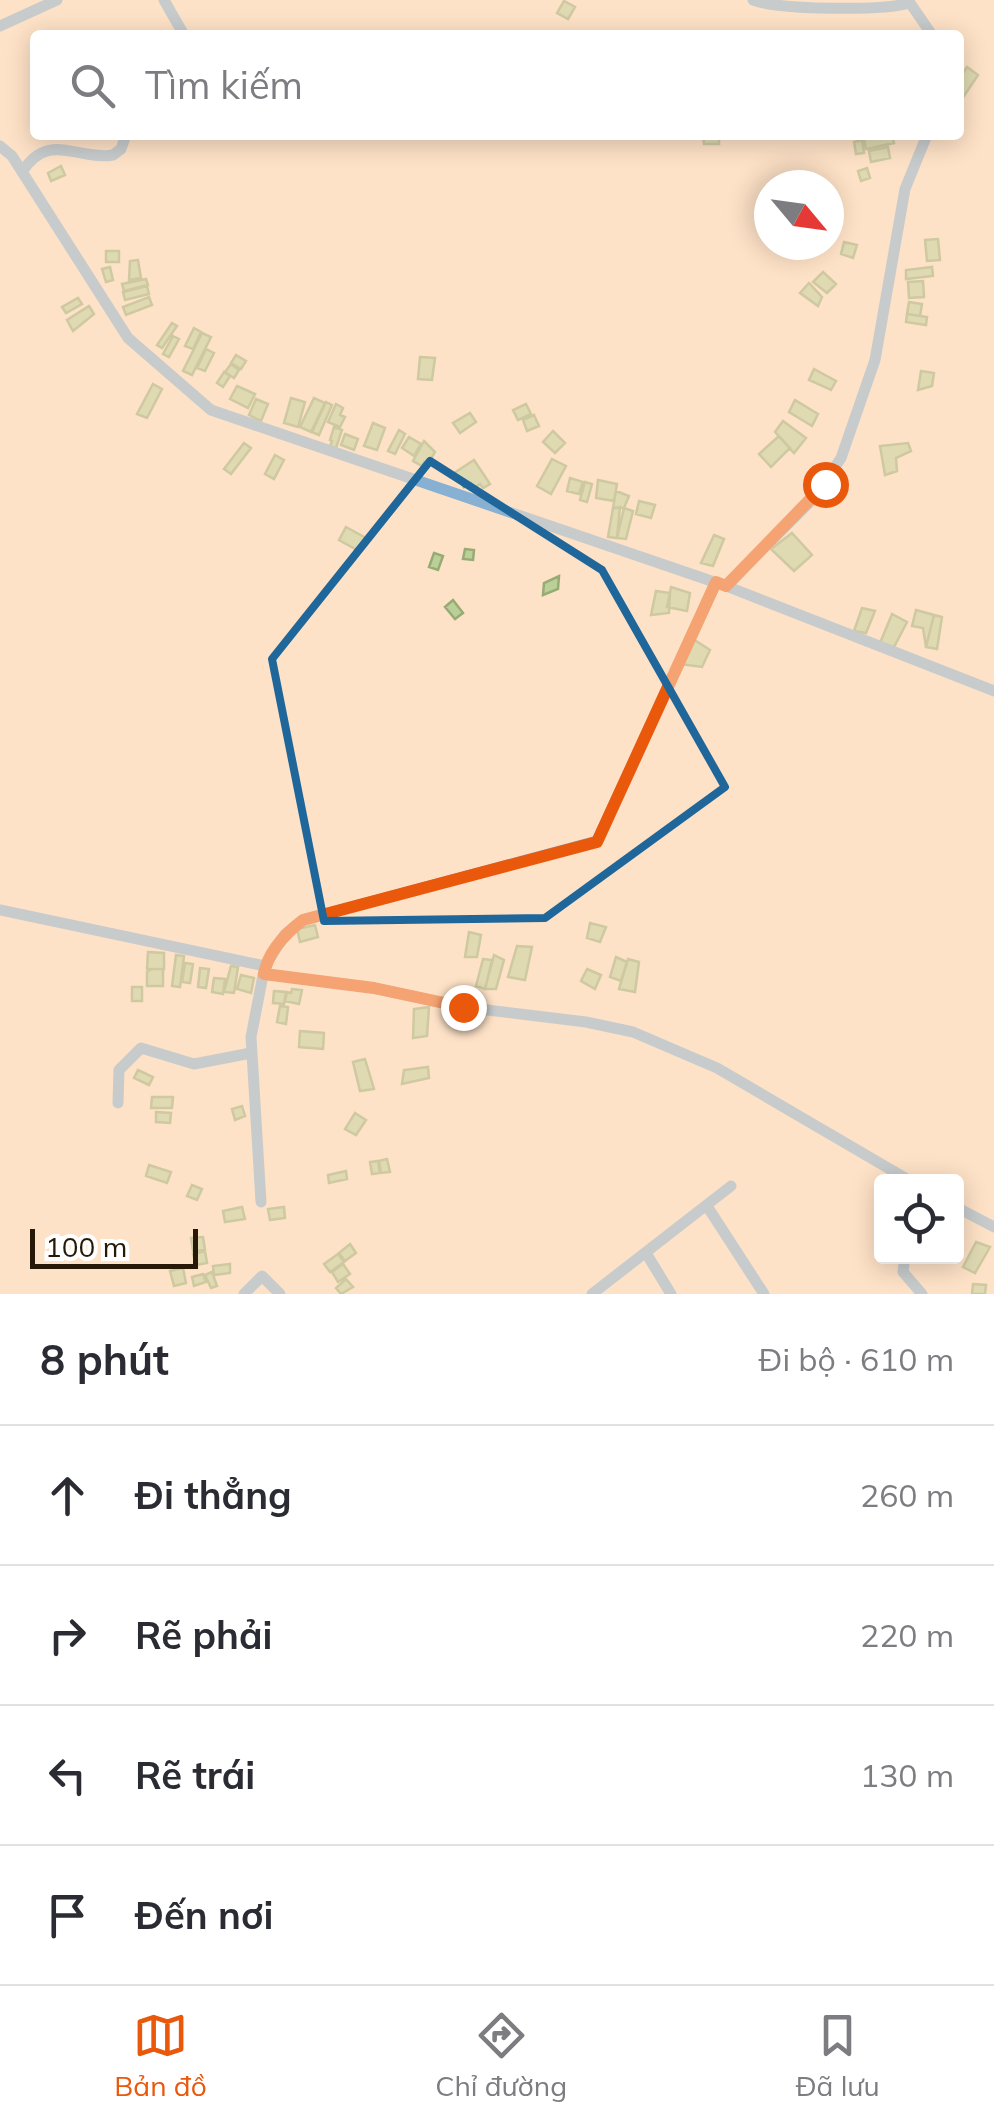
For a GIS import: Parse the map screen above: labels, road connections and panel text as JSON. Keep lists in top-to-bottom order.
{
  "scale_bar": "100 m",
  "north": "bottom right",
  "page": {
    "search": "Tìm kiếm",
    "scale": "100 m",
    "heading": ["8 phút", "Đi bộ · 610 m"],
    "list": [
      ["Đi thẳng", "260 m"],
      ["Rẽ phải", "220 m"],
      ["Rẽ trái", "130 m"],
      "Đến nơi"
    ],
    "nav": ["Bản đồ", "Chỉ đường", "Đã lưu"]
  }
}
